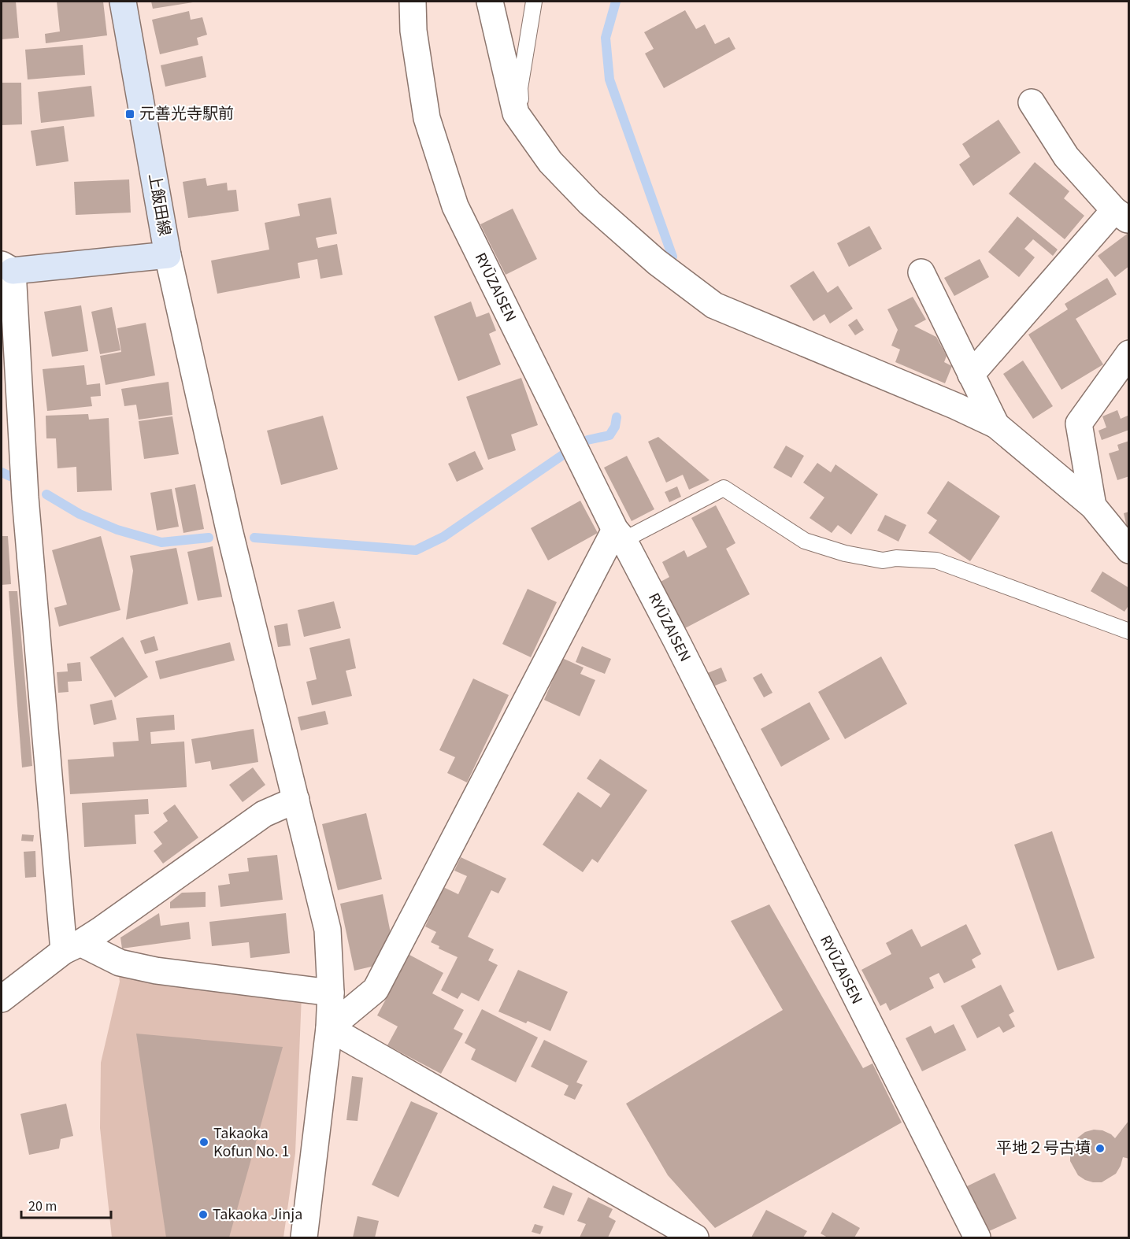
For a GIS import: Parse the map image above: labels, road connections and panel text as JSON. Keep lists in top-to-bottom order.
{
  "streets": {
    "main road": ["上飯田線"],
    "street": ["RYŪZAISEN"]
  },
  "places": {
    "transit": ["元善光寺駅前"],
    "other": ["Takaoka Kofun No. 1", "平地２号古墳", "Takaoka Jinja"]
  },
  "scale_bar": "20 m"
}
